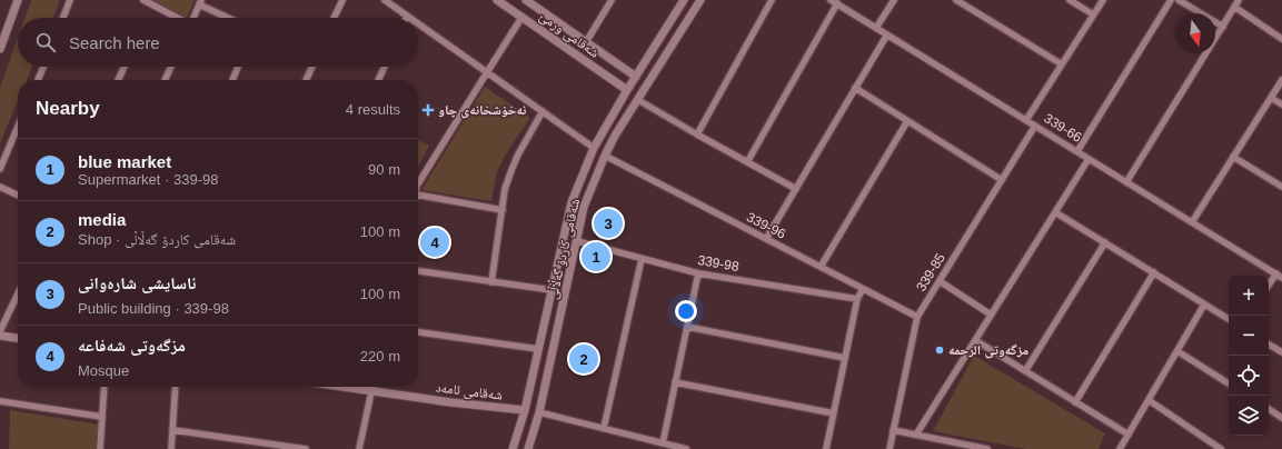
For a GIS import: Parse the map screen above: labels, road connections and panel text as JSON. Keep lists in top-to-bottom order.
{
  "streets": {
    "street": [
      "شەقامی ورمێ",
      "339-66",
      "339-96",
      "شەقامی کاردۆ گەڵاڵی",
      "339-98",
      "339-85",
      "شەقامی ئامەد"
    ]
  },
  "crossings": [
    ["شەقامی ورمێ", "شەقامی کاردۆ گەڵاڵی"],
    ["339-66", "339-85"],
    ["339-96", "شەقامی کاردۆ گەڵاڵی"],
    ["339-96", "339-85"],
    ["شەقامی کاردۆ گەڵاڵی", "339-98"],
    ["شەقامی کاردۆ گەڵاڵی", "شەقامی ئامەد"]
  ],
  "places": {
    "health": ["نەخۆشخانەی چاو"],
    "other": ["مزگەوتی الرحمە"]
  },
  "north": "bottom",
  "page": {
    "search": "Search here",
    "heading": ["Nearby", "4 results"],
    "list": [
      {
        "mark": "1",
        "name": "blue market",
        "note": "Supermarket · 339-98",
        "value": "90 m"
      },
      {
        "mark": "2",
        "name": "media",
        "note": "Shop · شەقامی کاردۆ گەڵاڵی",
        "value": "100 m"
      },
      {
        "mark": "3",
        "name": "ئاسایشی شارەوانی",
        "note": "Public building · 339-98",
        "value": "100 m"
      },
      {
        "mark": "4",
        "name": "مزگەوتی شەفاعە",
        "note": "Mosque",
        "value": "220 m"
      }
    ],
    "pins": [
      "3",
      "4",
      "1",
      "2"
    ],
    "map_buttons": ["+", "−"]
  }
}
